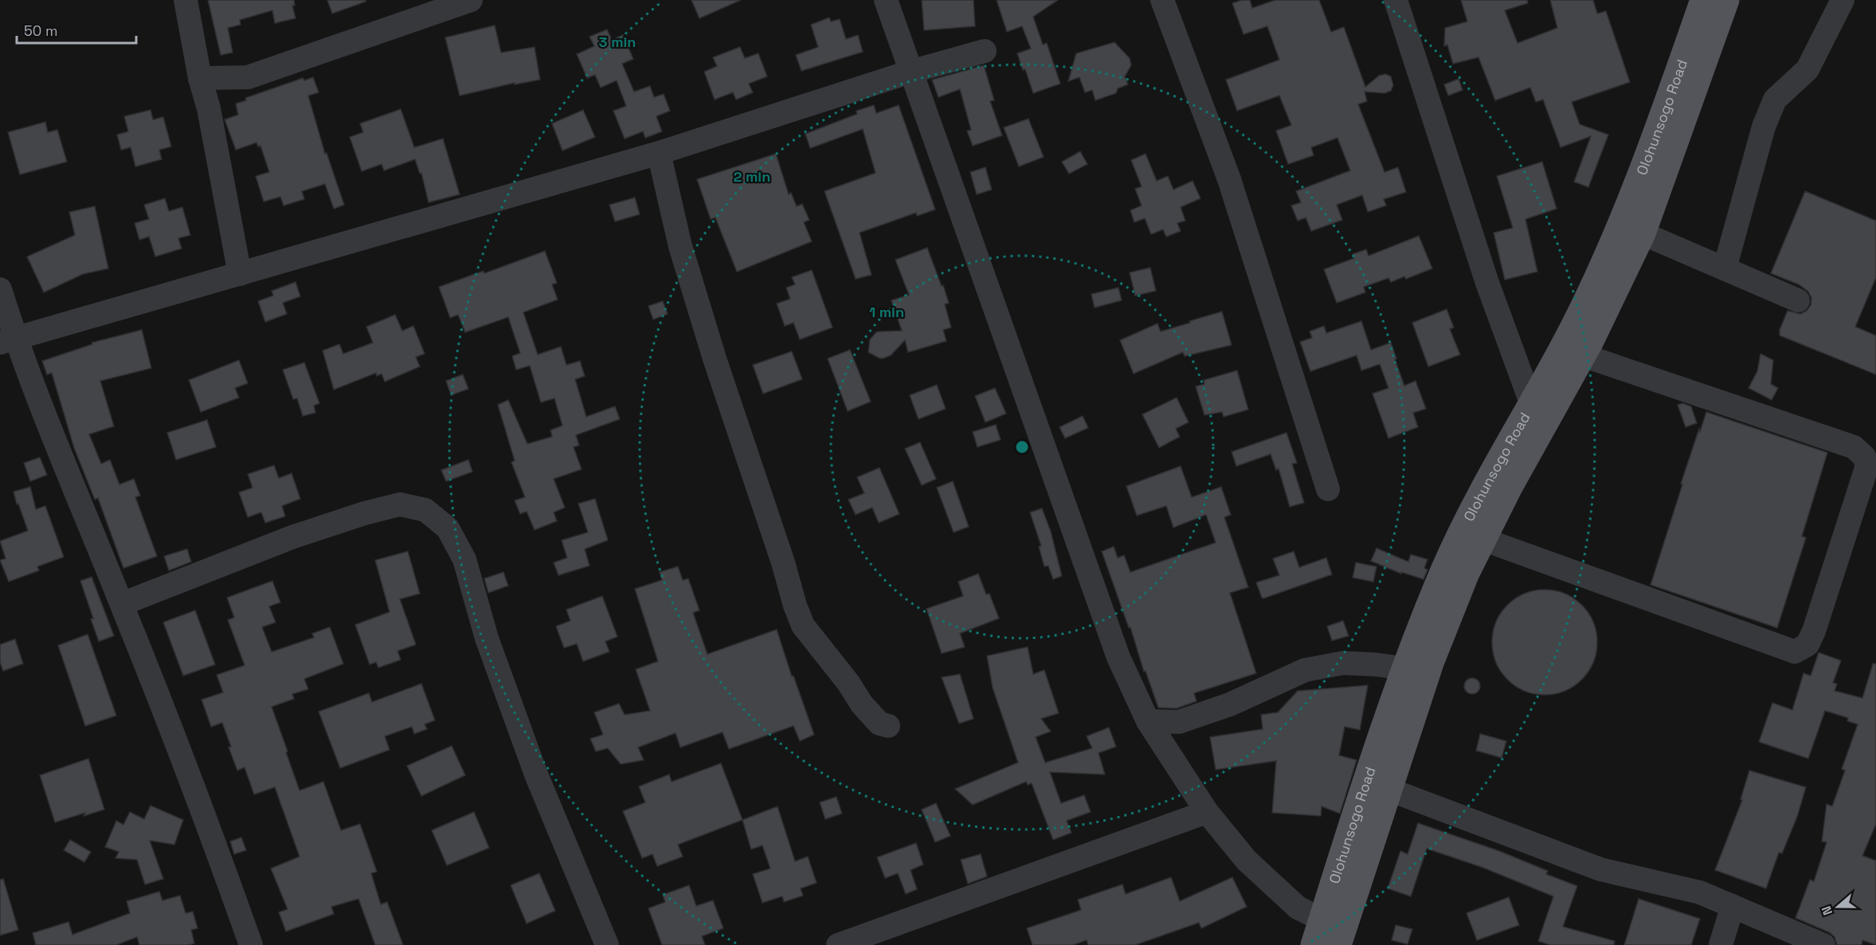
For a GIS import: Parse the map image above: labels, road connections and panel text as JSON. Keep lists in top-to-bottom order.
{
  "streets": {
    "main road": ["Olohunsogo Road"]
  },
  "scale_bar": "50 m",
  "north": "left",
  "rings": ["3 min", "2 min", "1 min"]
}
